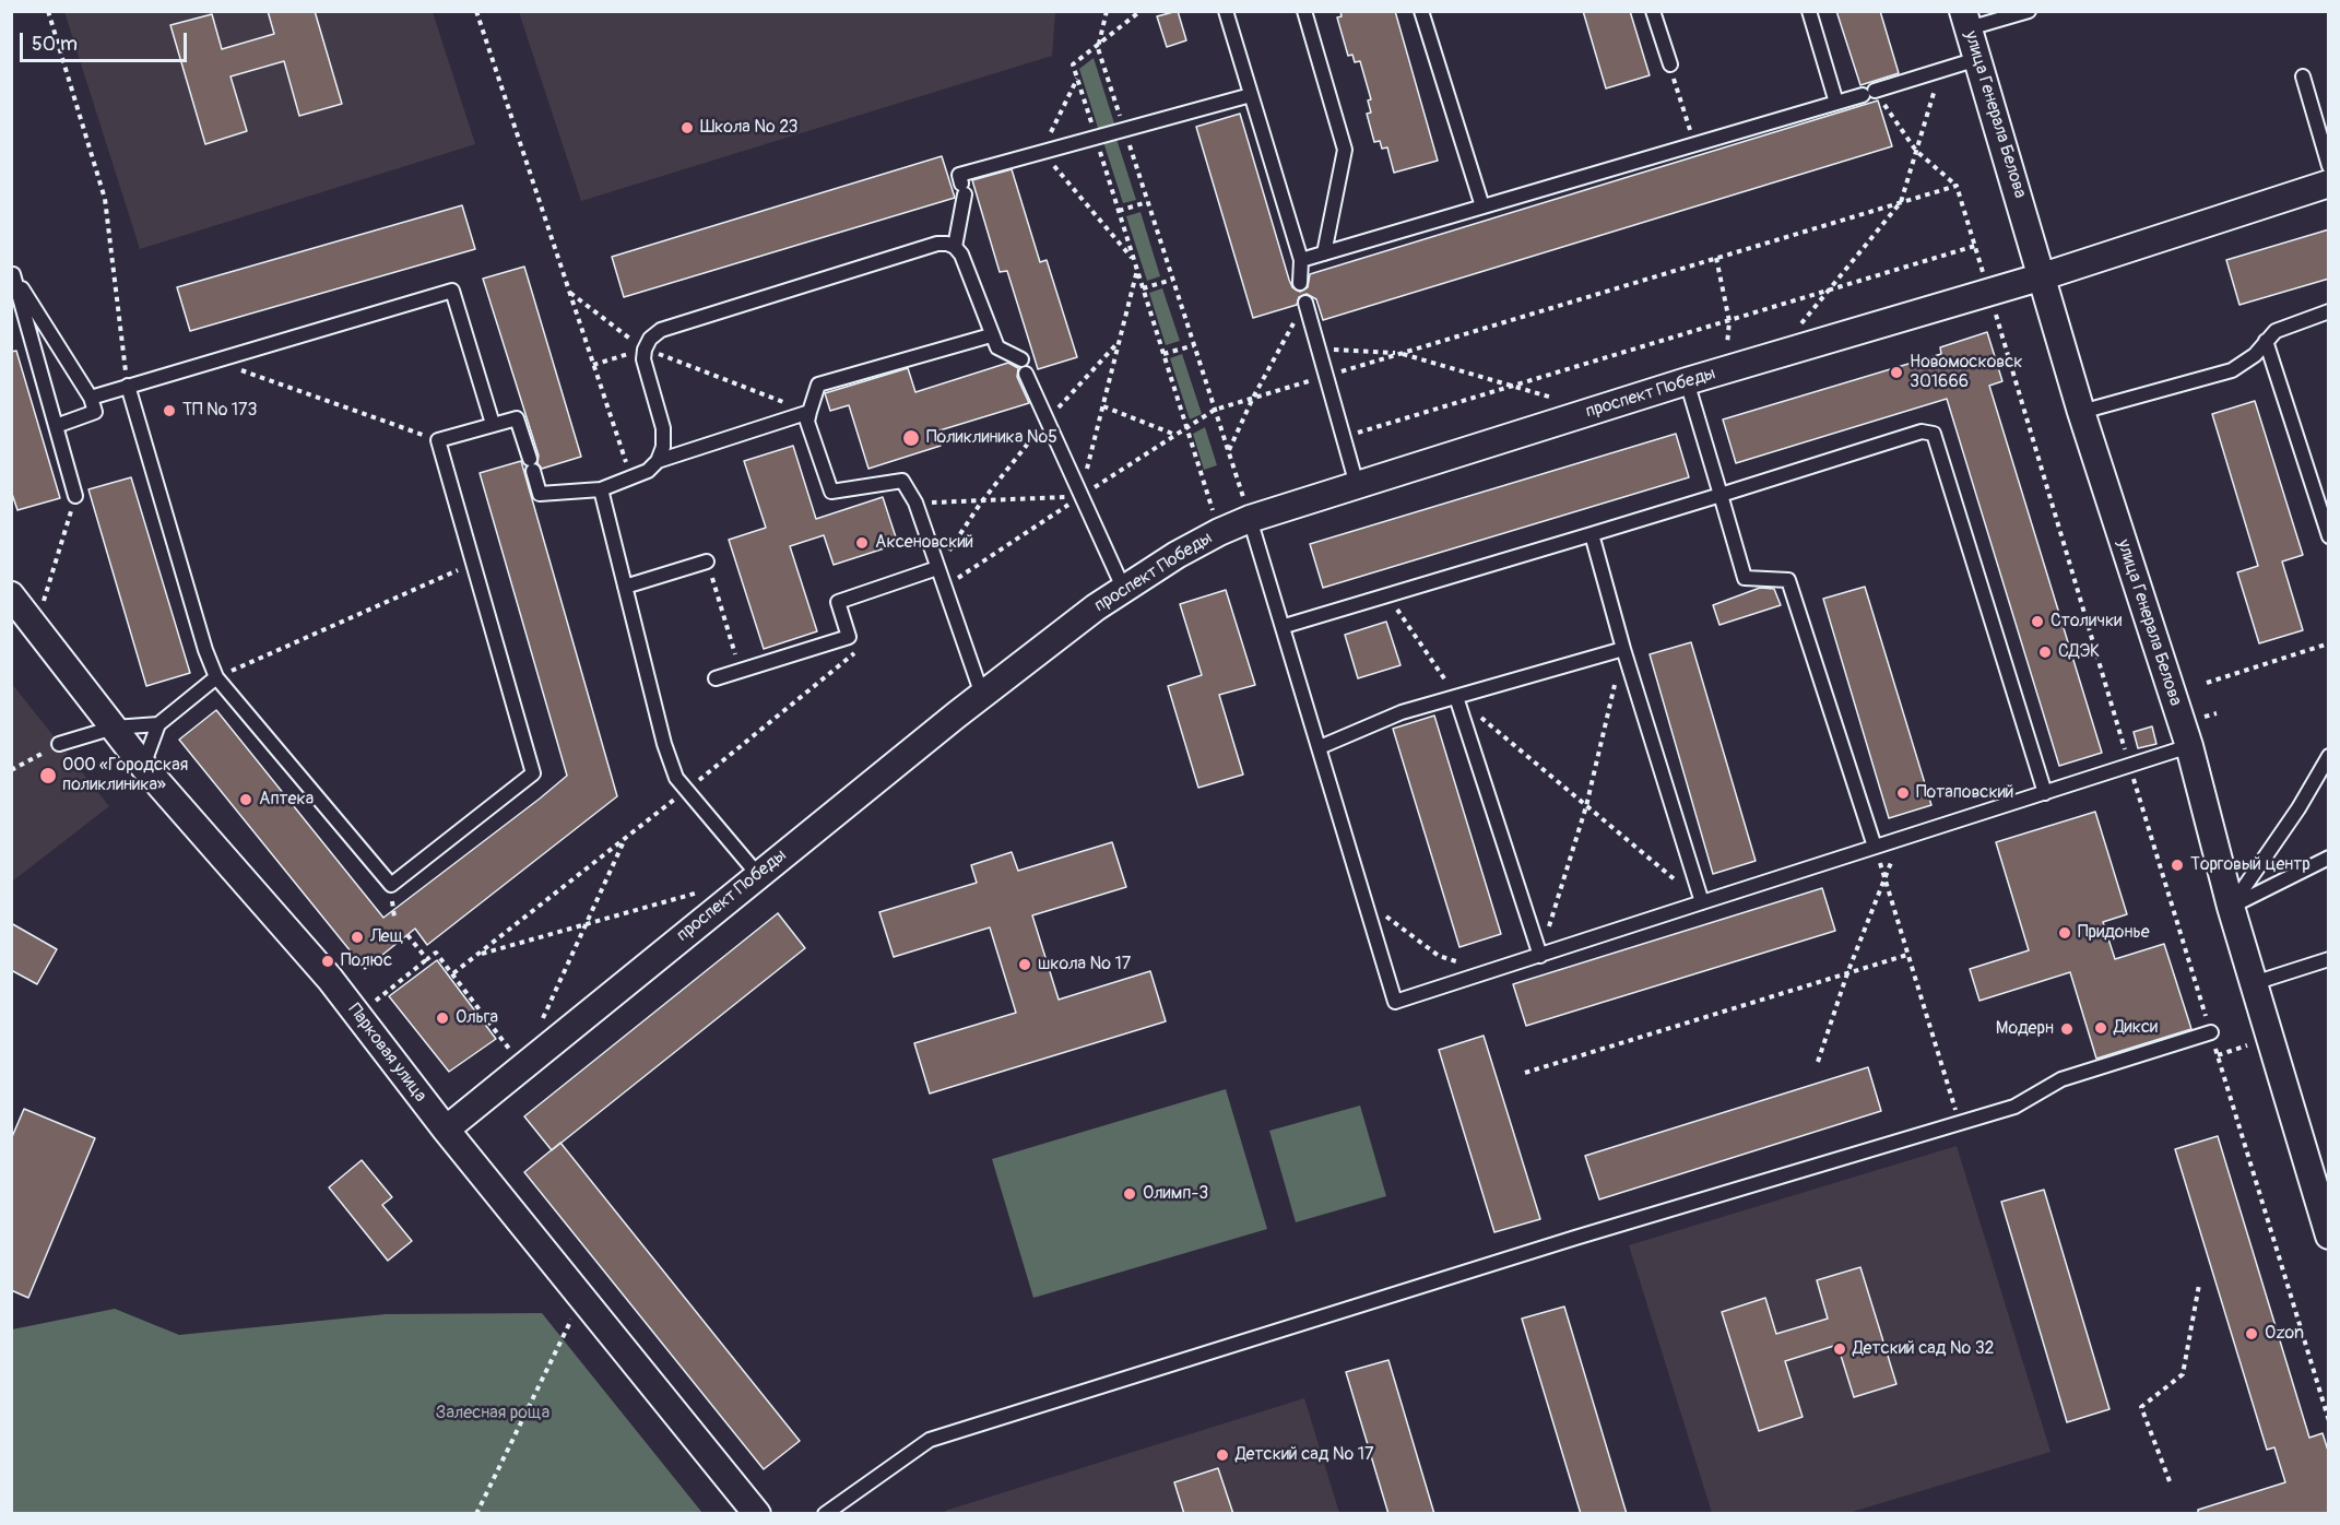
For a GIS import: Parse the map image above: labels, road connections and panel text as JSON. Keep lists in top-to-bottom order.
{
  "streets": {
    "street": ["улица Генерала Белова", "проспект Победы", "Парковая улица"]
  },
  "crossings": [
    ["улица Генерала Белова", "проспект Победы"],
    ["проспект Победы", "Парковая улица"]
  ],
  "parks": ["Залесная роща"],
  "places": [
    "Школа № 23",
    "Новомосковск 301666",
    "ТП № 173",
    "Поликлиника №5",
    "Аксеновский",
    "Столички",
    "СДЭК",
    "ООО «Городская поликлиника»",
    "Потаповский",
    "Аптека",
    "Торговый центр",
    "Придонье",
    "Лещ",
    "Полюс",
    "школа № 17",
    "Ольга",
    "Дикси",
    "Модерн",
    "Олимп-3",
    "Ozon",
    "Детский сад № 32",
    "Детский сад № 17"
  ],
  "scale_bar": "50 m"
}
